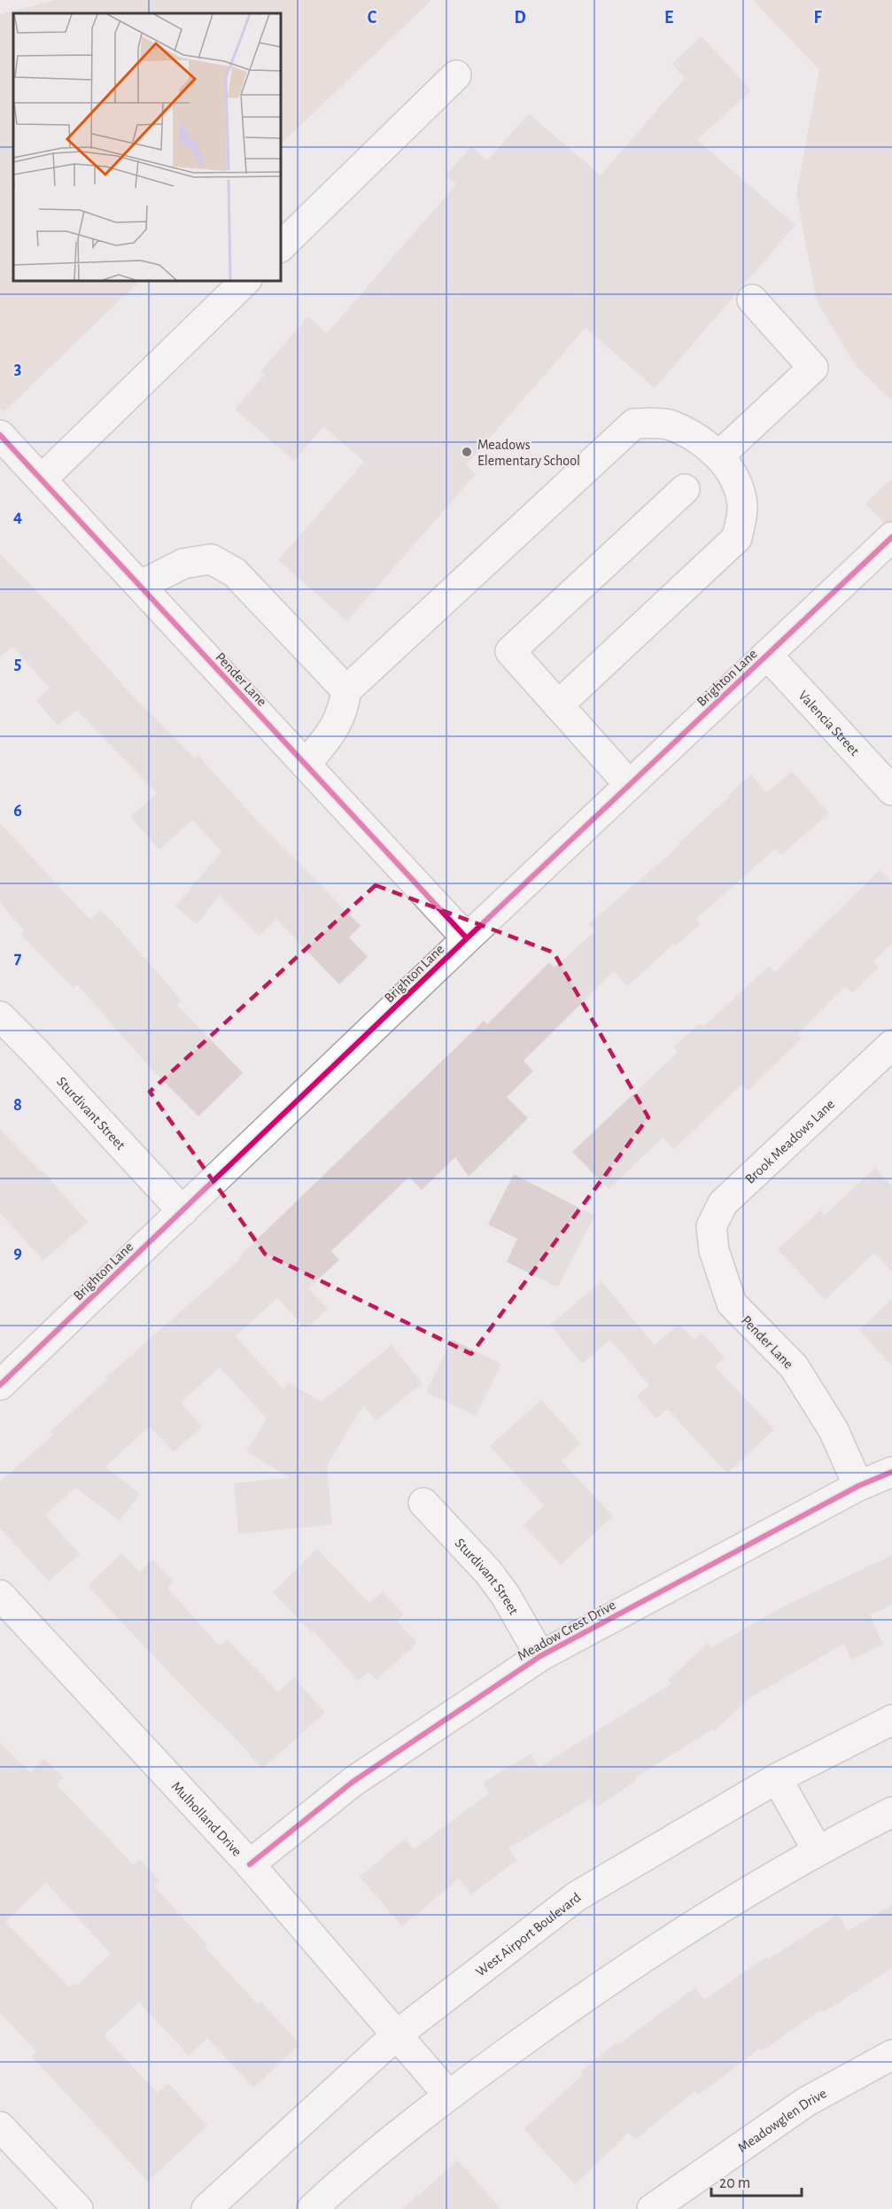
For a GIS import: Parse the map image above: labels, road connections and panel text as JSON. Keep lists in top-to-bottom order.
{
  "streets": {
    "street": [
      "Brighton Lane",
      "Pender Lane",
      "Valencia Street",
      "Sturdivant Street",
      "Brook Meadows Lane",
      "Meadow Crest Drive",
      "Mulholland Drive",
      "West Airport Boulevard",
      "Meadowglen Drive"
    ]
  },
  "crossings": [
    ["Brighton Lane", "Pender Lane"],
    ["Brighton Lane", "Valencia Street"],
    ["Brighton Lane", "Sturdivant Street"],
    ["Pender Lane", "Brook Meadows Lane"],
    ["Pender Lane", "Meadow Crest Drive"],
    ["Sturdivant Street", "Meadow Crest Drive"],
    ["Meadow Crest Drive", "Mulholland Drive"],
    ["Mulholland Drive", "West Airport Boulevard"]
  ],
  "places": ["Meadows Elementary School"],
  "scale_bar": "20 m",
  "grid": {
    "columns": [
      "C",
      "D",
      "E",
      "F"
    ],
    "rows": [
      "3",
      "4",
      "5",
      "6",
      "7",
      "8",
      "9"
    ]
  }
}
